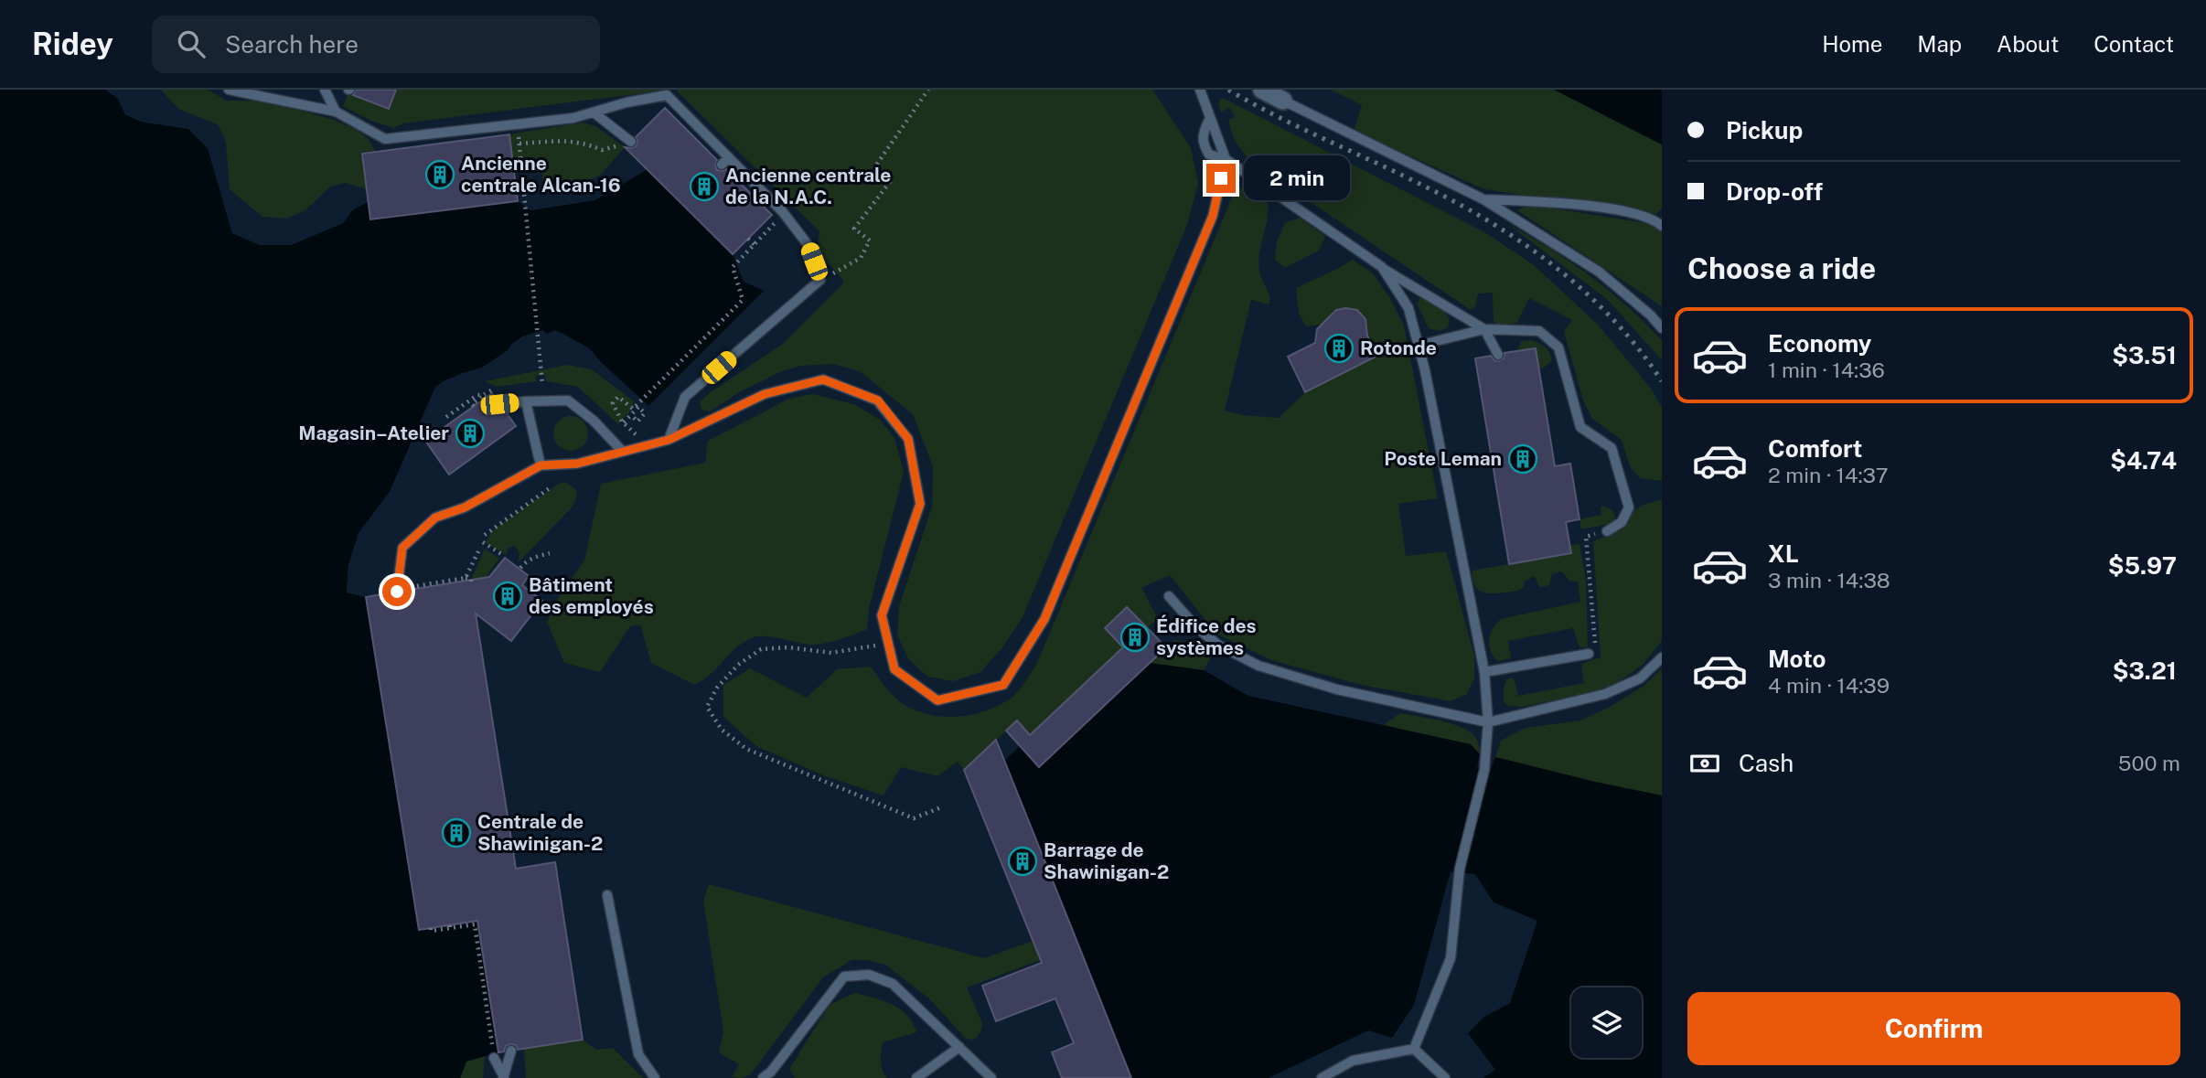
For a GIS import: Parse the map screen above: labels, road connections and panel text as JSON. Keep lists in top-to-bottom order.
{
  "places": {
    "building": [
      "Ancienne centrale Alcan-16",
      "Ancienne centrale de la N.A.C.",
      "Rotonde",
      "Magasin–Atelier",
      "Poste Leman",
      "Bâtiment des employés",
      "Édifice des systèmes",
      "Centrale de Shawinigan-2",
      "Barrage de Shawinigan-2"
    ]
  },
  "page": {
    "header": "Ridey",
    "search": "Search here",
    "nav": [
      "Home",
      "Map",
      "About",
      "Contact"
    ],
    "banner": ["Pickup", "Drop-off"],
    "bubble": "2 min",
    "heading": "Choose a ride",
    "list": [
      {
        "name": "Economy",
        "note": "1 min · 14:36",
        "value": "$3.51"
      },
      {
        "name": "Comfort",
        "note": "2 min · 14:37",
        "value": "$4.74"
      },
      {
        "name": "XL",
        "note": "3 min · 14:38",
        "value": "$5.97"
      },
      {
        "name": "Moto",
        "note": "4 min · 14:39",
        "value": "$3.21"
      }
    ],
    "pay": ["Cash", "500 m"],
    "buttons": "Confirm"
  }
}
